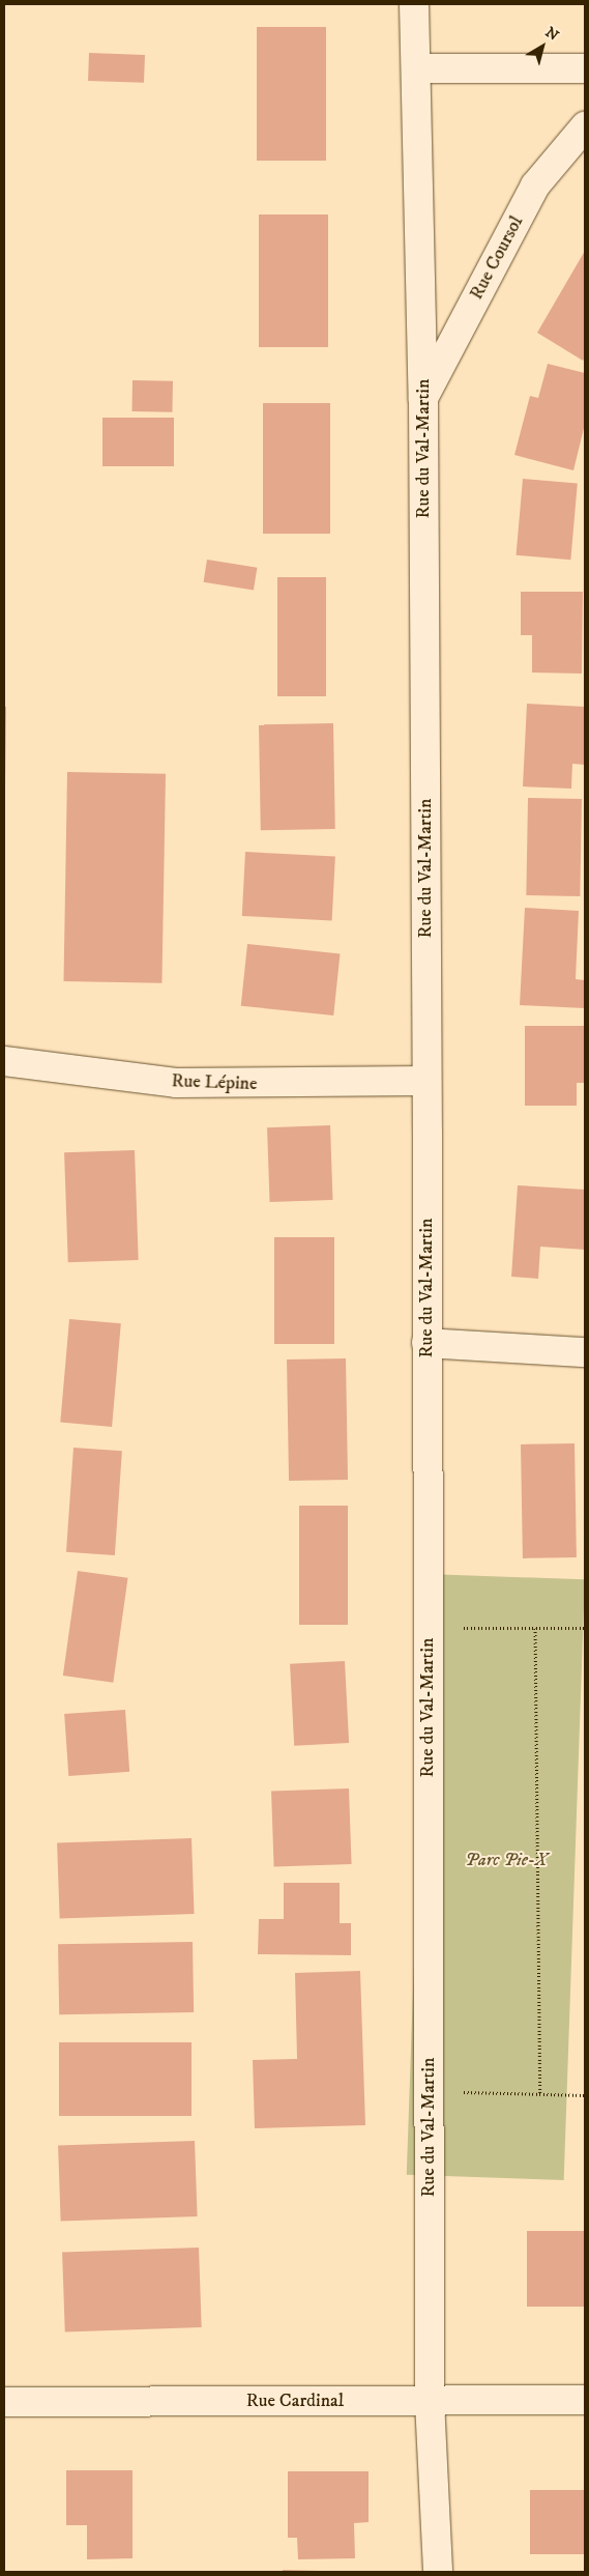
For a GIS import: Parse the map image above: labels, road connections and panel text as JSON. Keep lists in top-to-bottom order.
{
  "streets": {
    "street": [
      "Rue Coursol",
      "Rue du Val-Martin",
      "Rue Lépine",
      "Rue Cardinal"
    ]
  },
  "crossings": [
    ["Rue Coursol", "Rue du Val-Martin"],
    ["Rue du Val-Martin", "Rue Lépine"],
    ["Rue du Val-Martin", "Rue Cardinal"]
  ],
  "parks": ["Parc Pie-X"],
  "north": "top right"
}
